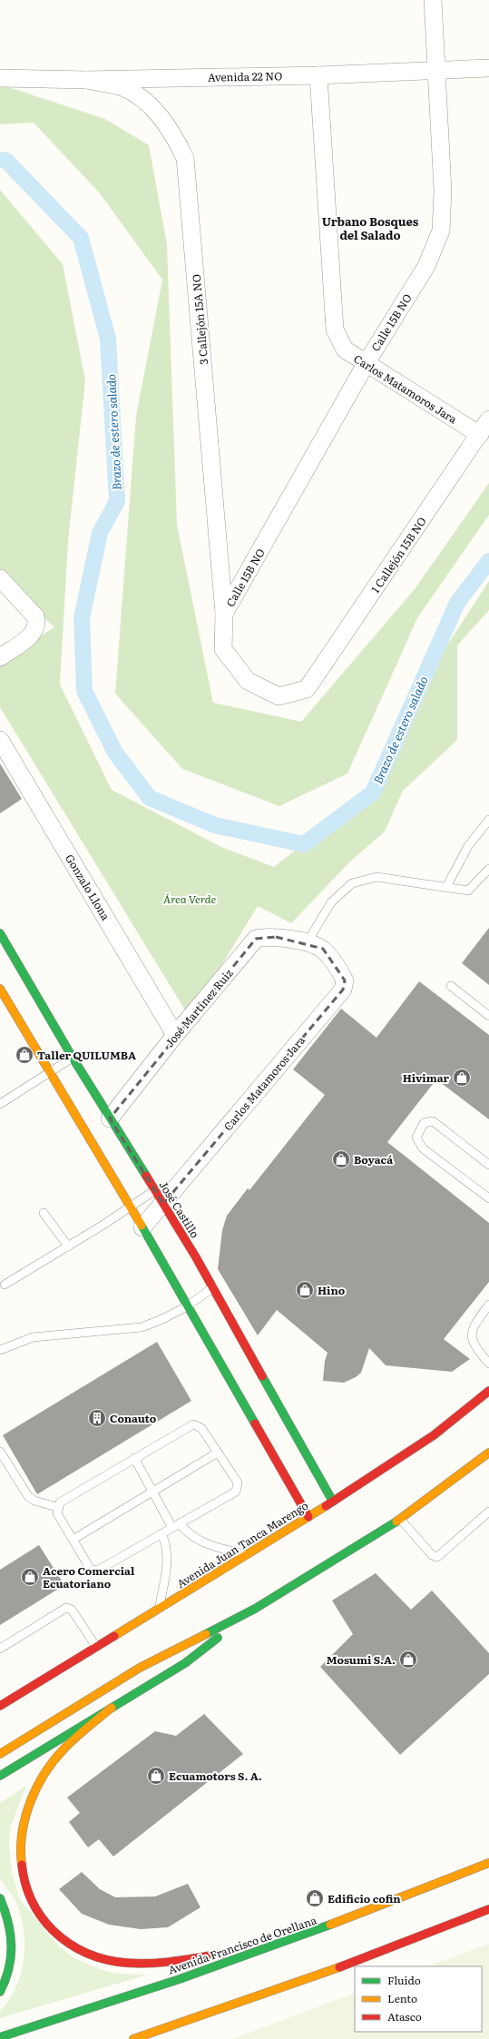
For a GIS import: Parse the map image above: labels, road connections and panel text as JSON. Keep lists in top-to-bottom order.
{
  "streets": {
    "main road": ["José Castillo", "Avenida Juan Tanca Marengo", "Avenida Francisco de Orellana"],
    "street": [
      "Avenida 22 NO",
      "3 Callejón 15A NO",
      "Calle 15B NO",
      "Carlos Matamoros Jara",
      "1 Callejón 15B NO",
      "Gonzalo Llona",
      "José Martínez Ruiz"
    ]
  },
  "crossings": [
    ["Avenida 22 NO", "3 Callejón 15A NO"],
    ["Avenida 22 NO", "Calle 15B NO"],
    ["Avenida 22 NO", "Carlos Matamoros Jara"],
    ["3 Callejón 15A NO", "Calle 15B NO"],
    ["3 Callejón 15A NO", "1 Callejón 15B NO"],
    ["Calle 15B NO", "Carlos Matamoros Jara"],
    ["Carlos Matamoros Jara", "1 Callejón 15B NO"],
    ["Carlos Matamoros Jara", "José Martínez Ruiz"],
    ["Carlos Matamoros Jara", "José Castillo"],
    ["Gonzalo Llona", "José Martínez Ruiz"],
    ["José Martínez Ruiz", "José Castillo"],
    ["José Castillo", "Avenida Juan Tanca Marengo"]
  ],
  "districts": ["Urbano Bosques del Salado"],
  "water": ["Brazo de estero salado"],
  "parks": ["Área Verde"],
  "places": {
    "shop": [
      "Taller QUILUMBA",
      "Hivimar",
      "Boyacá",
      "Hino",
      "Acero Comercial Ecuatoriano",
      "Mosumi S.A.",
      "Ecuamotors S. A.",
      "Edificio cofin"
    ],
    "building": ["Conauto"]
  },
  "legend": ["Fluido", "Lento", "Atasco"]
}
